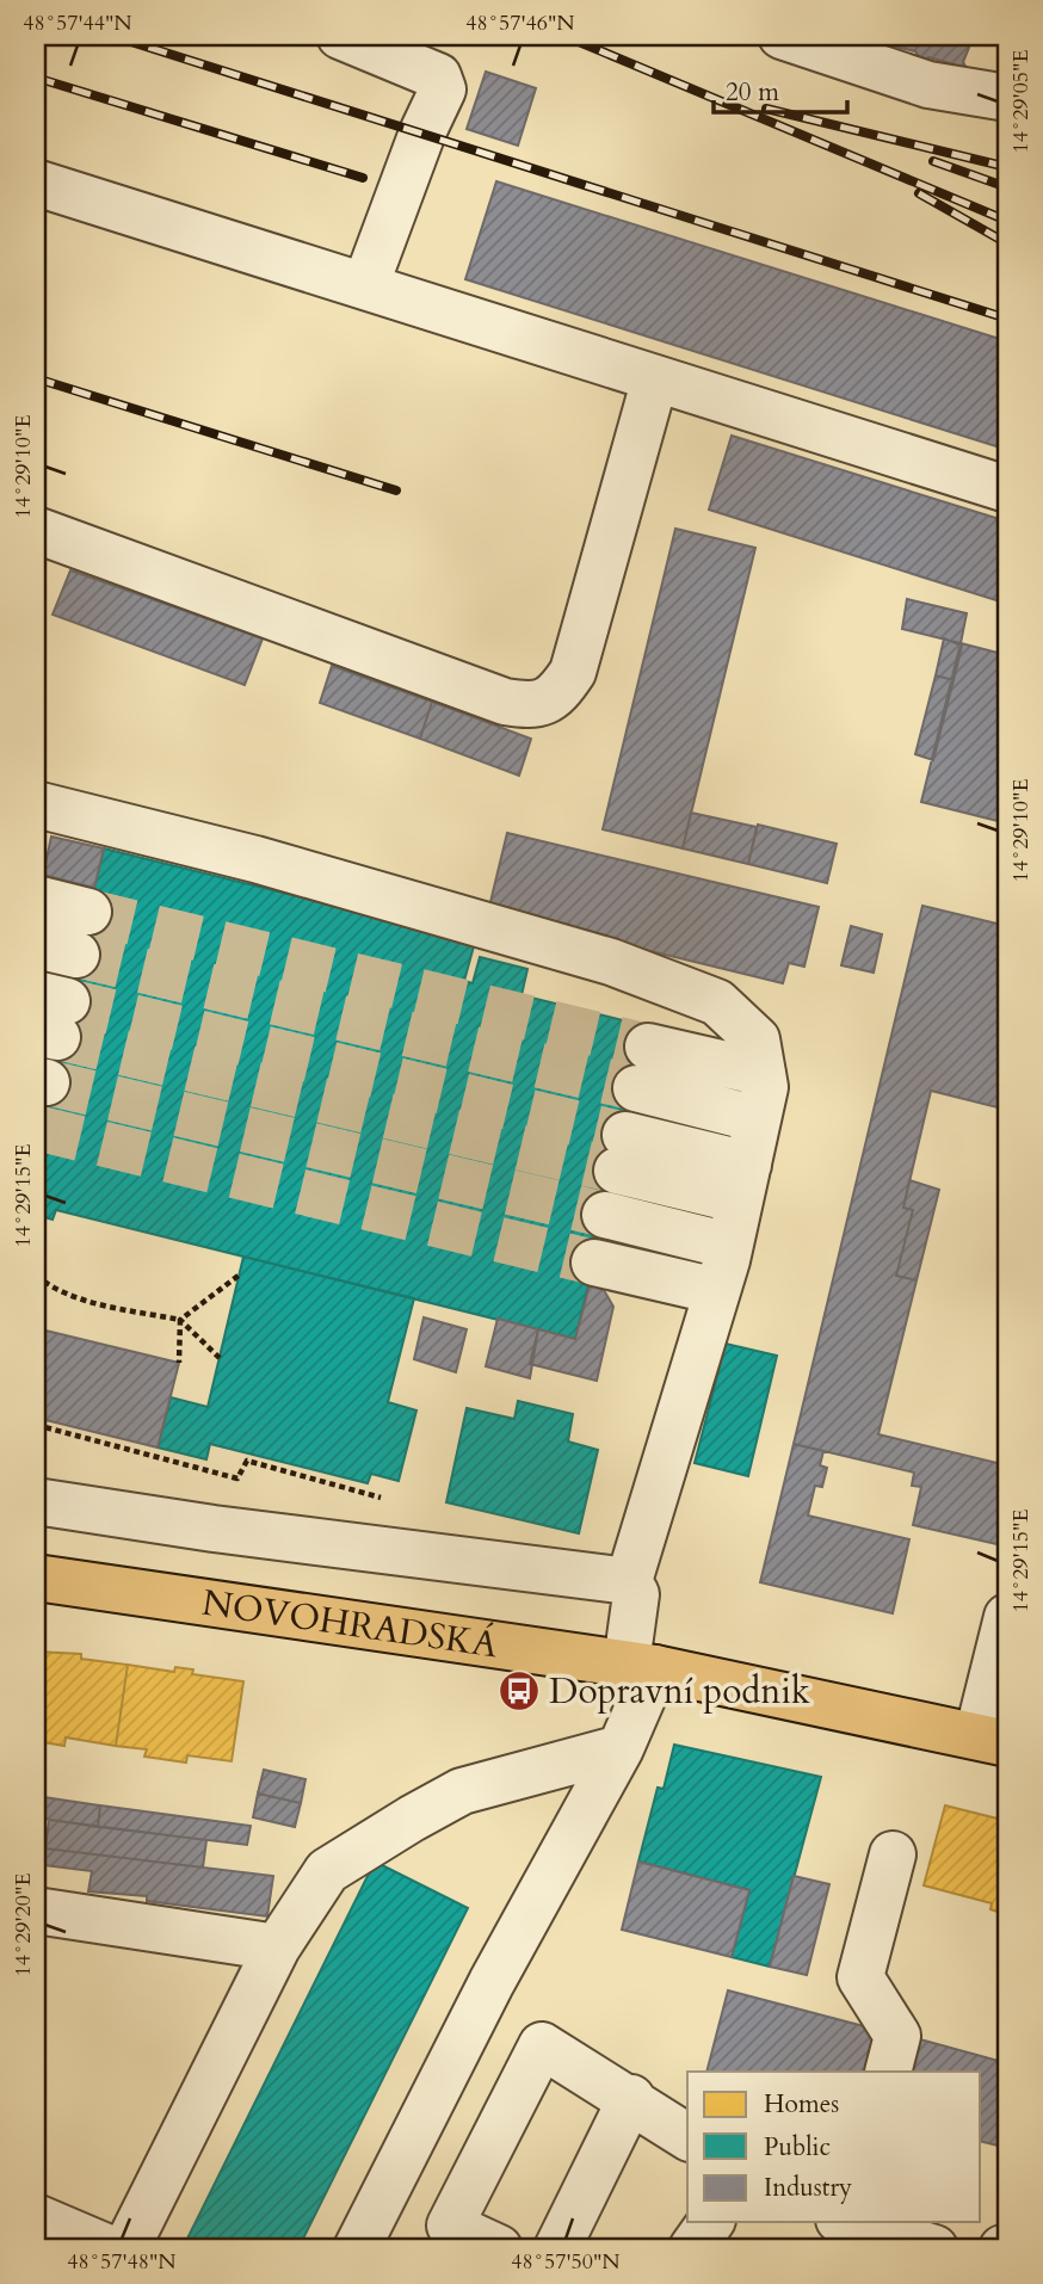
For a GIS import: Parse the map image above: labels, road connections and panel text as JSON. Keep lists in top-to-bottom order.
{
  "streets": {
    "main road": ["NOVOHRADSKÁ"]
  },
  "places": {
    "bus stop": ["Dopravní podnik"]
  },
  "legend": ["Homes", "Public", "Industry"],
  "scale_bar": "20 m",
  "coordinates": [
    "48°57'44\"N",
    "48°57'46\"N",
    "14°29'05\"E",
    "14°29'10\"E",
    "14°29'15\"E",
    "14°29'20\"E",
    "48°57'48\"N",
    "48°57'50\"N"
  ]
}
